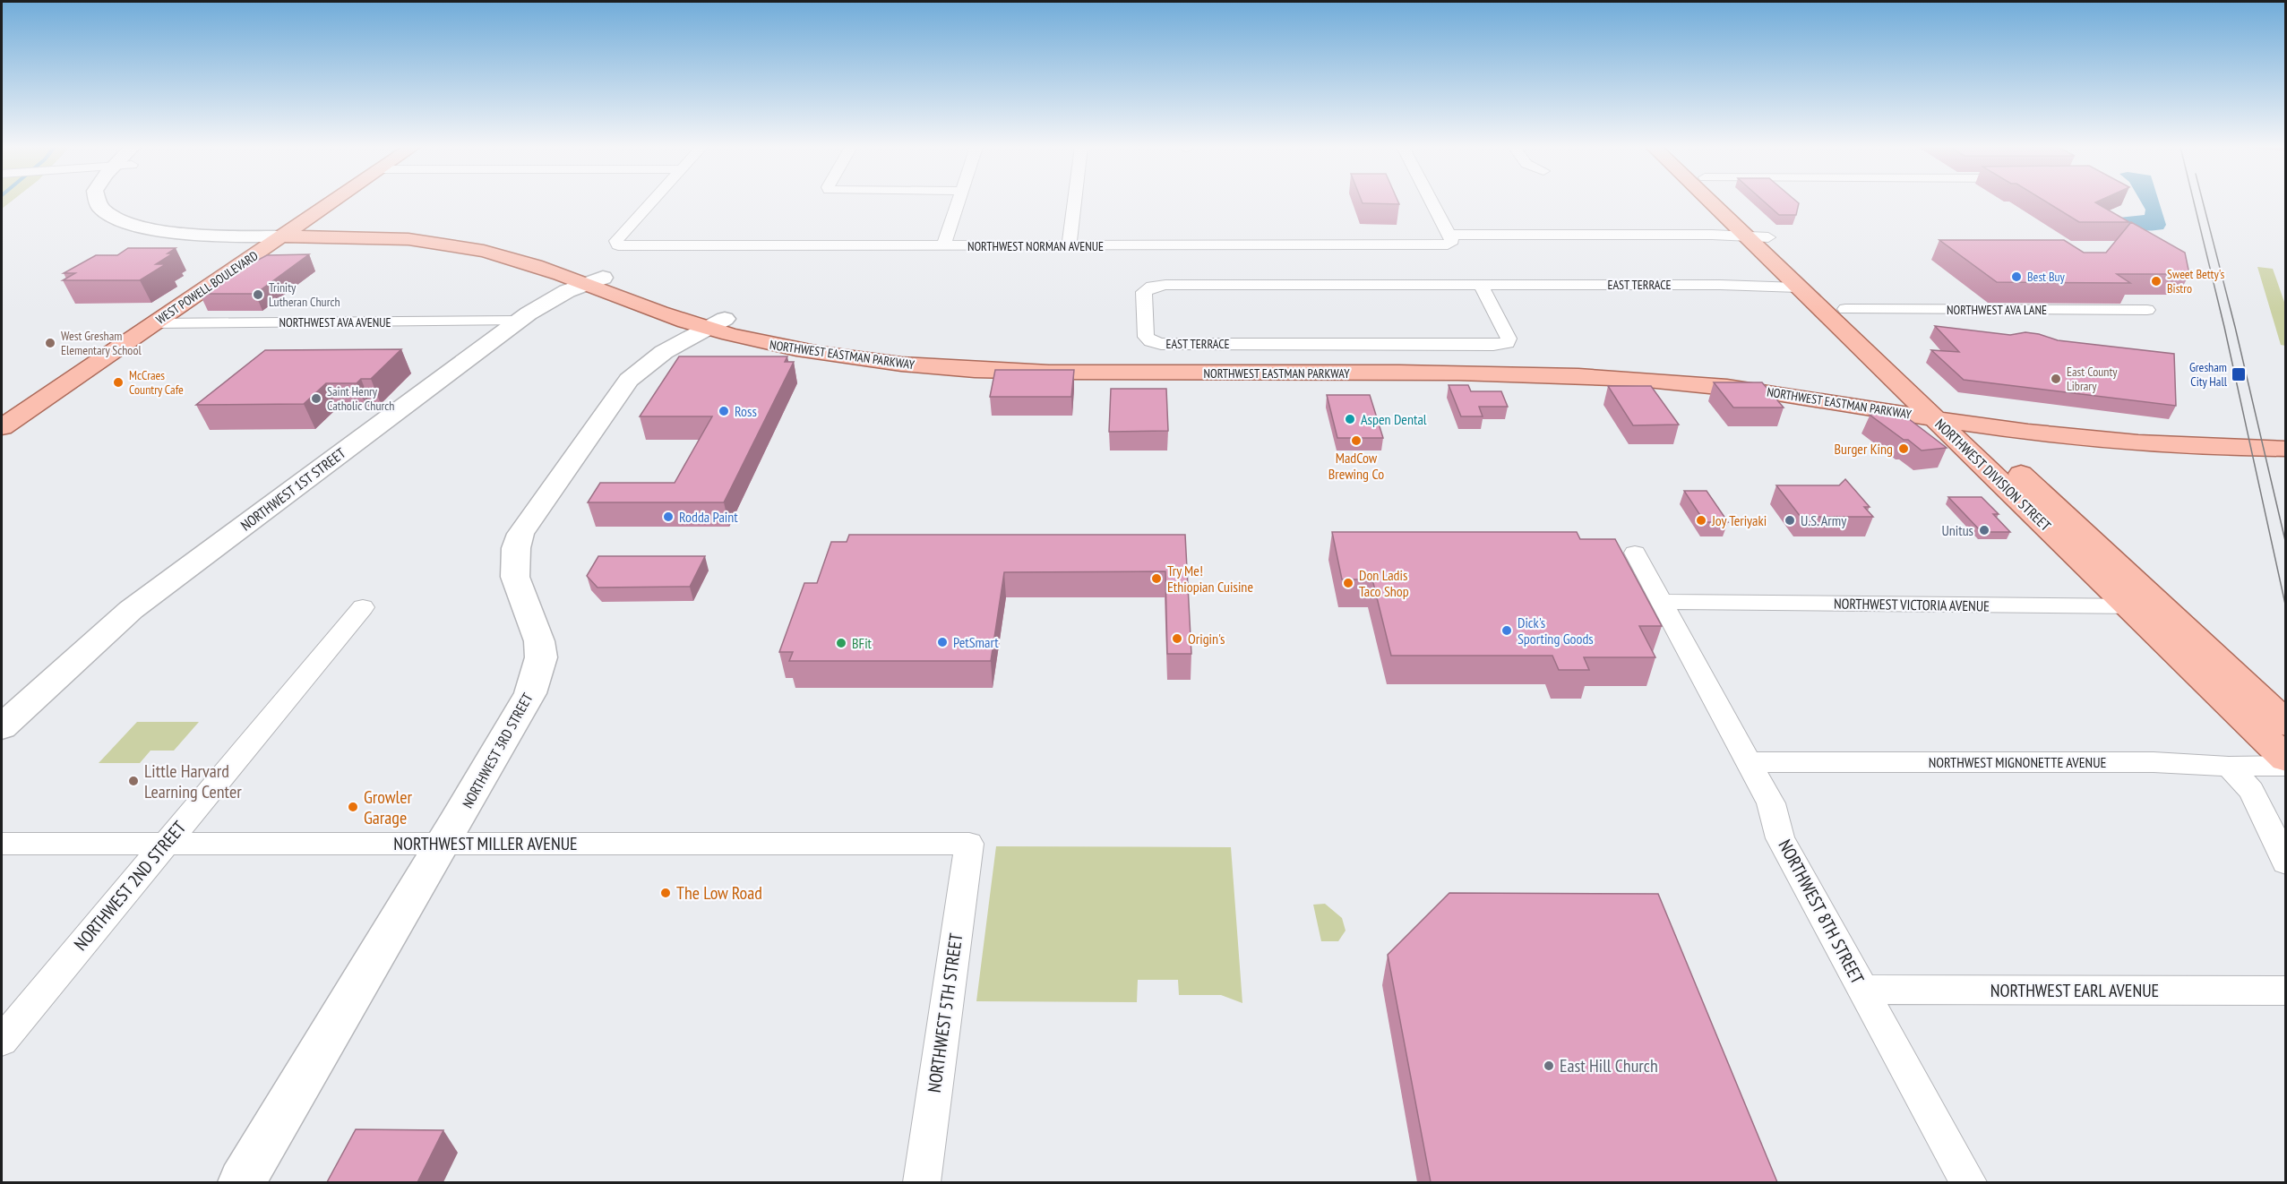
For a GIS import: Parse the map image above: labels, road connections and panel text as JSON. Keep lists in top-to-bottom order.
{
  "streets": {
    "main road": ["WEST POWELL BOULEVARD", "NORTHWEST EASTMAN PARKWAY", "NORTHWEST DIVISION STREET"],
    "street": [
      "NORTHWEST NORMAN AVENUE",
      "EAST TERRACE",
      "NORTHWEST AVA LANE",
      "NORTHWEST AVA AVENUE",
      "NORTHWEST 1ST STREET",
      "NORTHWEST VICTORIA AVENUE",
      "NORTHWEST 3RD STREET",
      "NORTHWEST MIGNONETTE AVENUE",
      "NORTHWEST MILLER AVENUE",
      "NORTHWEST 2ND STREET",
      "NORTHWEST 8TH STREET",
      "NORTHWEST EARL AVENUE",
      "NORTHWEST 5TH STREET"
    ]
  },
  "crossings": [
    ["NORTHWEST NORMAN AVENUE", "NORTHWEST DIVISION STREET"],
    ["EAST TERRACE", "NORTHWEST DIVISION STREET"],
    ["WEST POWELL BOULEVARD", "NORTHWEST AVA AVENUE"],
    ["WEST POWELL BOULEVARD", "NORTHWEST EASTMAN PARKWAY"],
    ["NORTHWEST AVA LANE", "NORTHWEST DIVISION STREET"],
    ["NORTHWEST AVA AVENUE", "NORTHWEST 1ST STREET"],
    ["NORTHWEST EASTMAN PARKWAY", "NORTHWEST DIVISION STREET"],
    ["NORTHWEST EASTMAN PARKWAY", "NORTHWEST 1ST STREET"],
    ["NORTHWEST EASTMAN PARKWAY", "NORTHWEST 3RD STREET"],
    ["NORTHWEST DIVISION STREET", "NORTHWEST VICTORIA AVENUE"],
    ["NORTHWEST VICTORIA AVENUE", "NORTHWEST 8TH STREET"],
    ["NORTHWEST 3RD STREET", "NORTHWEST MILLER AVENUE"],
    ["NORTHWEST MIGNONETTE AVENUE", "NORTHWEST 8TH STREET"],
    ["NORTHWEST MILLER AVENUE", "NORTHWEST 2ND STREET"],
    ["NORTHWEST MILLER AVENUE", "NORTHWEST 5TH STREET"],
    ["NORTHWEST 8TH STREET", "NORTHWEST EARL AVENUE"]
  ],
  "places": {
    "other": [
      "Best Buy",
      "Sweet Betty's Bistro",
      "Trinity Lutheran Church",
      "West Gresham Elementary School",
      "East County Library",
      "McCraes Country Cafe",
      "Saint Henry Catholic Church",
      "Ross",
      "Aspen Dental",
      "MadCow Brewing Co",
      "Burger King",
      "Rodda Paint",
      "Joy Teriyaki",
      "U.S. Army",
      "Unitus",
      "Try Me! Ethiopian Cuisine",
      "Don Ladis Taco Shop",
      "Dick's Sporting Goods",
      "Origin's",
      "PetSmart",
      "BFit",
      "Little Harvard Learning Center",
      "Growler Garage",
      "The Low Road",
      "East Hill Church"
    ],
    "transit": ["Gresham City Hall"]
  }
}
